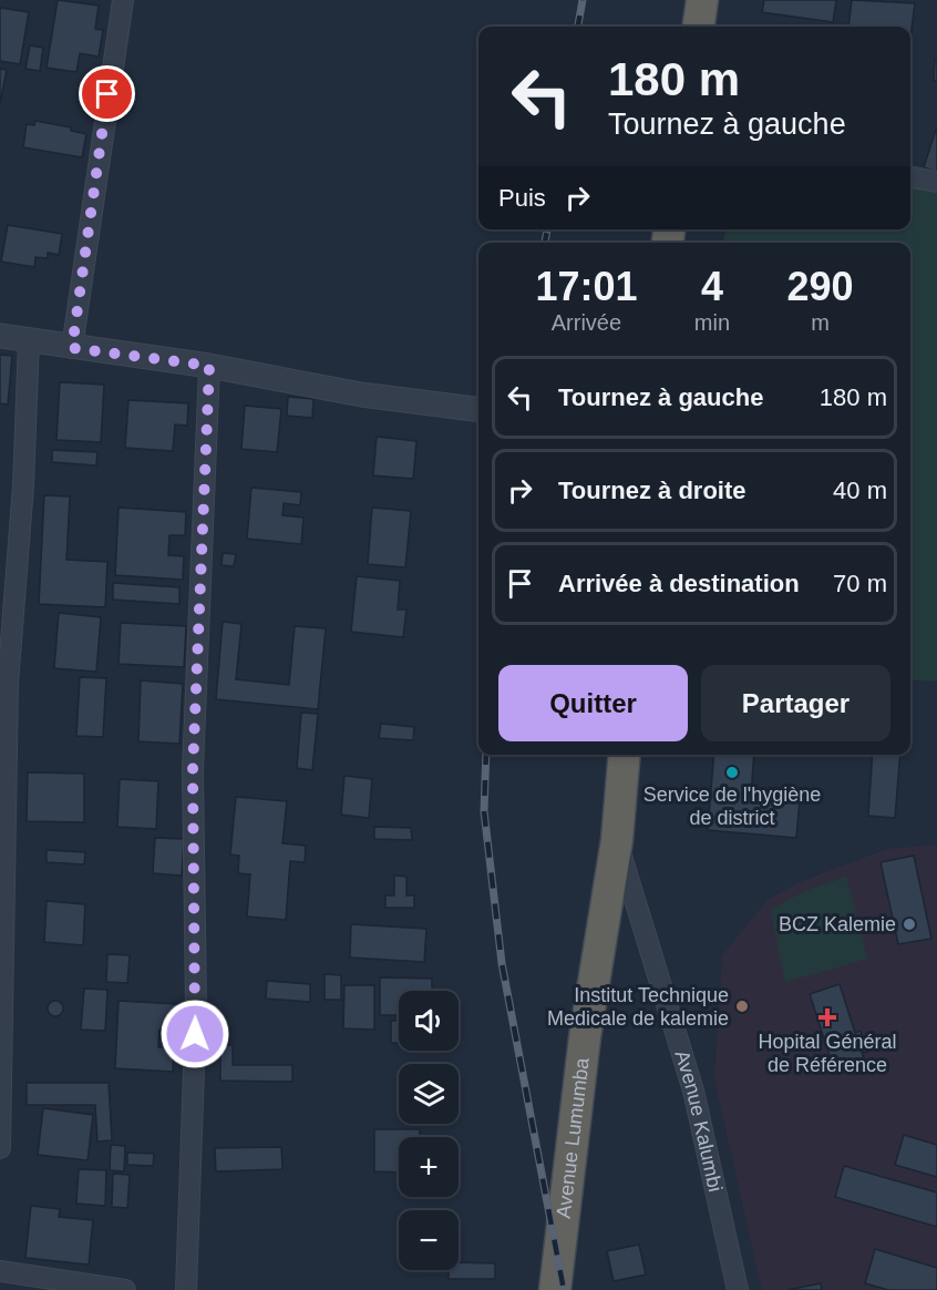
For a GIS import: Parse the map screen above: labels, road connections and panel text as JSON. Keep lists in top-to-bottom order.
{
  "streets": {
    "highway": ["Avenue Lumumba"],
    "street": ["Avenue Kalumbi"]
  },
  "crossings": [
    ["Avenue Kalumbi", "Avenue Lumumba"]
  ],
  "places": {
    "other": ["Service de l'hygiène de district", "BCZ Kalemie", "Institut Technique Medicale de kalemie"],
    "health": ["Hopital Général de Référence"]
  },
  "page": {
    "turn": ["180 m", "Tournez à gauche"],
    "then": "Puis",
    "eta": [
      "17:01",
      "Arrivée",
      "4",
      "min",
      "290",
      "m"
    ],
    "list": [
      {
        "name": "Tournez à gauche",
        "value": "180 m"
      },
      {
        "name": "Tournez à droite",
        "value": "40 m"
      },
      {
        "name": "Arrivée à destination",
        "value": "70 m"
      }
    ],
    "buttons": ["Quitter", "Partager"],
    "map_buttons": ["+", "−"]
  }
}
